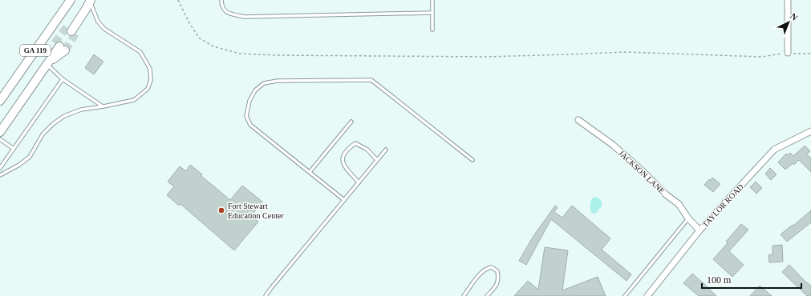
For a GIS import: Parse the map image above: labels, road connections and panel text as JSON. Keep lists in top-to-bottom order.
{
  "streets": {
    "main road": ["GA 119"],
    "street": ["JACKSON LANE", "TAYLOR ROAD"]
  },
  "crossings": [
    ["JACKSON LANE", "TAYLOR ROAD"]
  ],
  "places": ["Fort Stewart Education Center"],
  "scale_bar": "100 m",
  "north": "top right"
}
